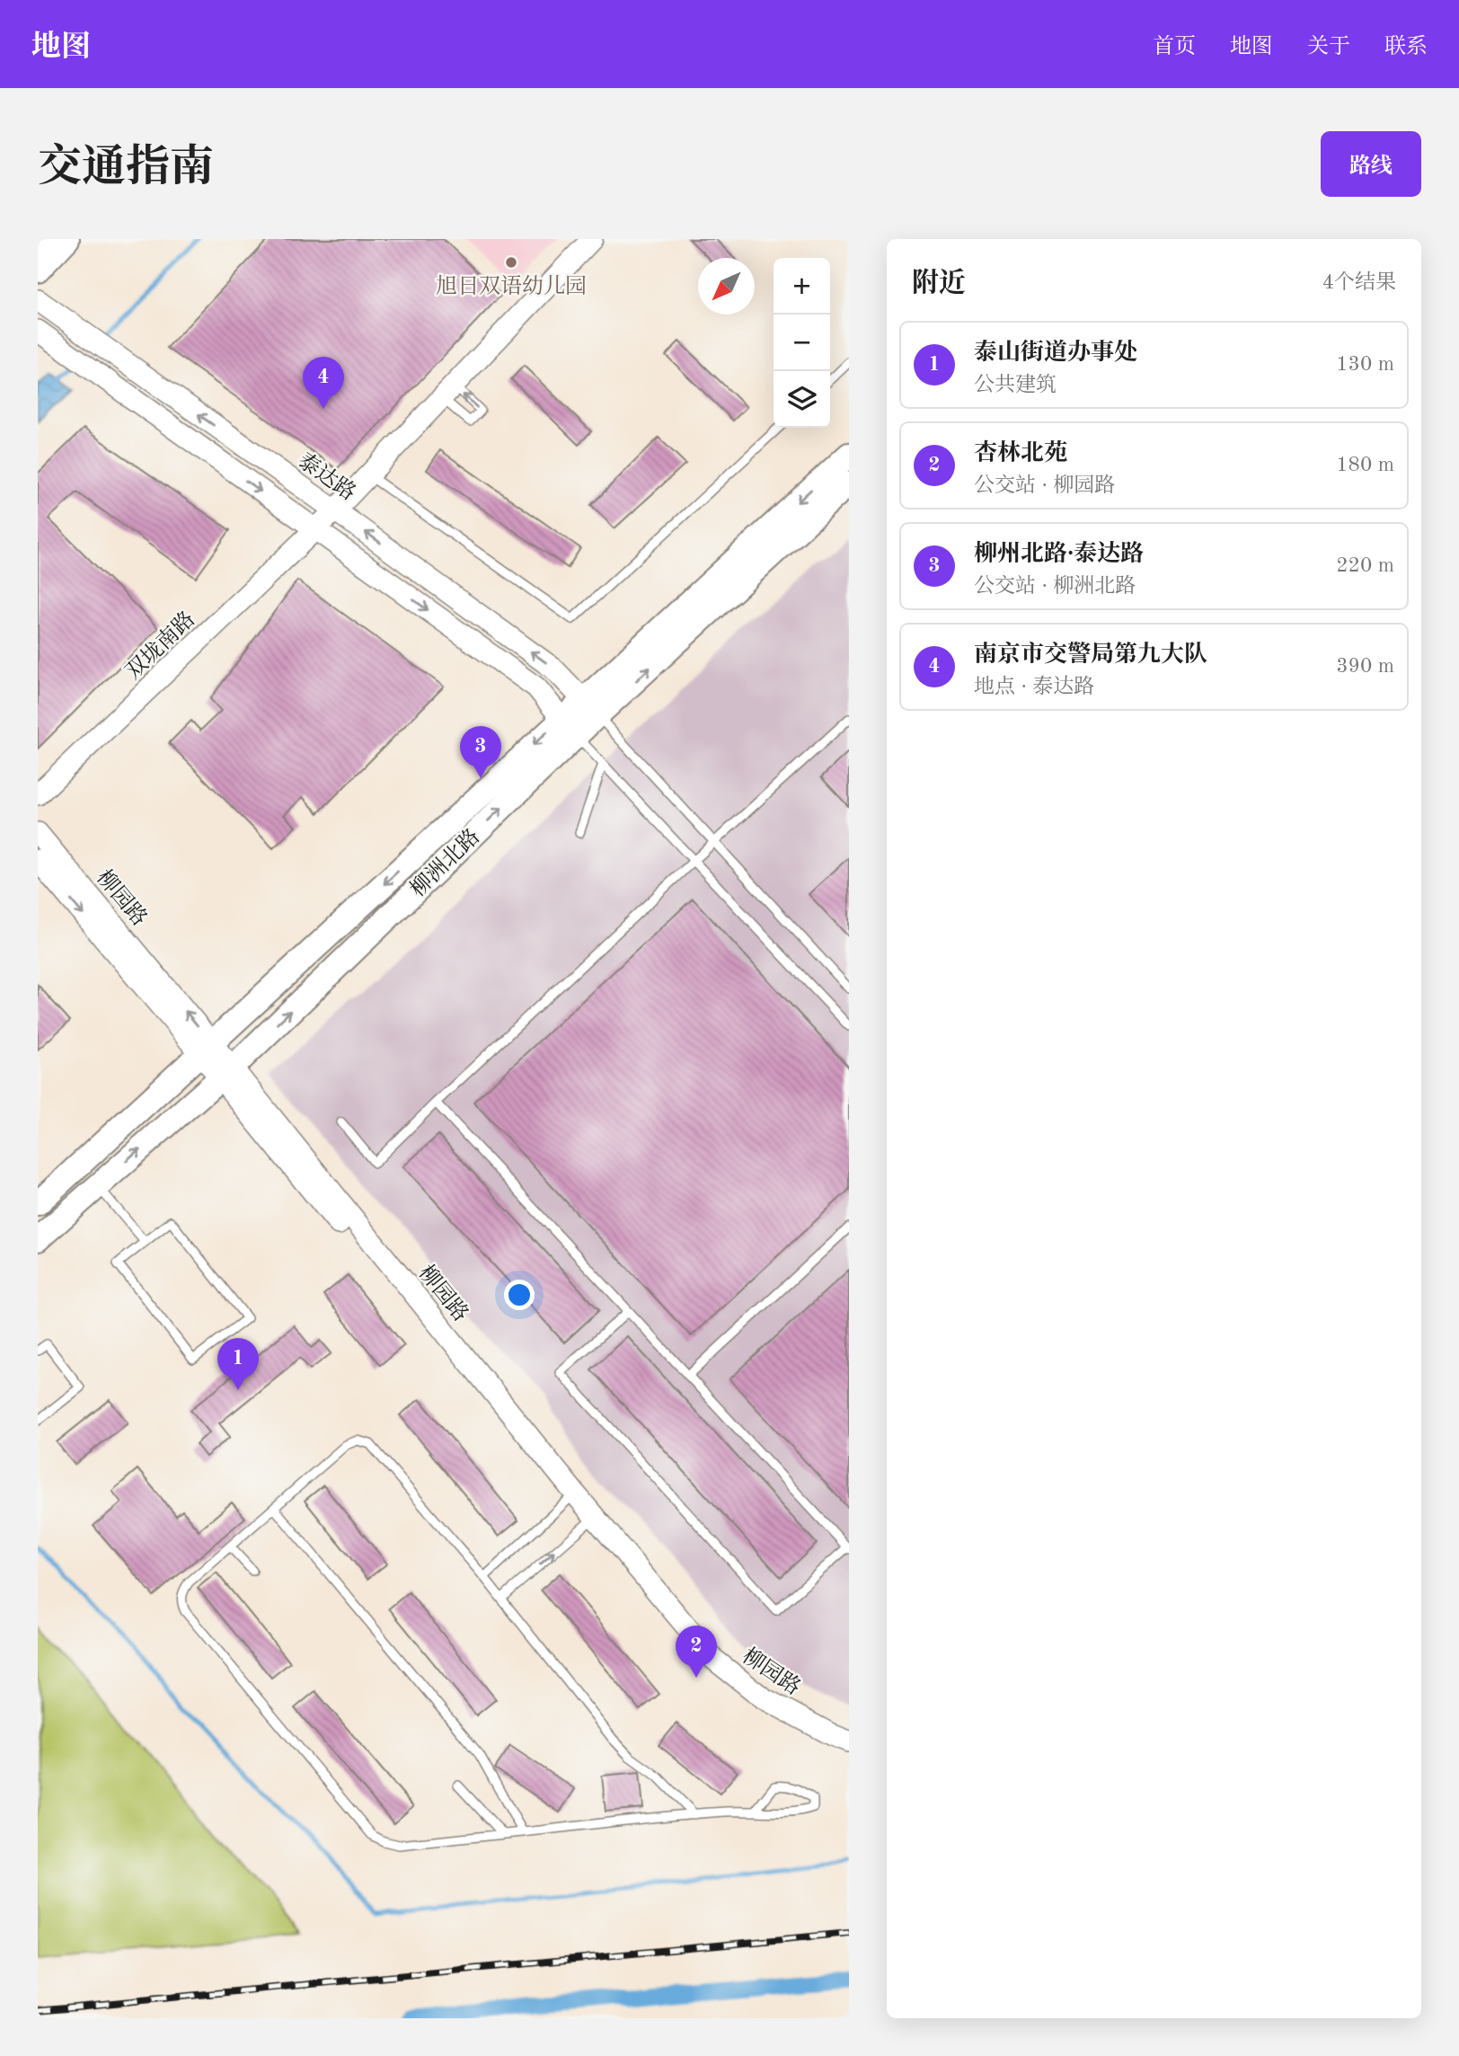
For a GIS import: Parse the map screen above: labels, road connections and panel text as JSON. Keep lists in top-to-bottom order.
{
  "streets": {
    "main road": ["柳洲北路"],
    "street": ["泰达路", "双垅南路", "柳园路"]
  },
  "crossings": [
    ["泰达路", "双垅南路"],
    ["泰达路", "柳洲北路"],
    ["柳洲北路", "柳园路"]
  ],
  "places": ["旭日双语幼儿园"],
  "north": "bottom left",
  "page": {
    "header": "地图",
    "nav": [
      "首页",
      "地图",
      "关于",
      "联系"
    ],
    "title": "交通指南",
    "buttons": "路线",
    "heading": ["附近", "4个结果"],
    "map_buttons": ["+", "−"],
    "list": [
      {
        "mark": "1",
        "name": "泰山街道办事处",
        "note": "公共建筑",
        "value": "130 m"
      },
      {
        "mark": "2",
        "name": "杏林北苑",
        "note": "公交站 · 柳园路",
        "value": "180 m"
      },
      {
        "mark": "3",
        "name": "柳州北路·泰达路",
        "note": "公交站 · 柳洲北路",
        "value": "220 m"
      },
      {
        "mark": "4",
        "name": "南京市交警局第九大队",
        "note": "地点 · 泰达路",
        "value": "390 m"
      }
    ],
    "pins": [
      "4",
      "3",
      "1",
      "2"
    ]
  }
}
